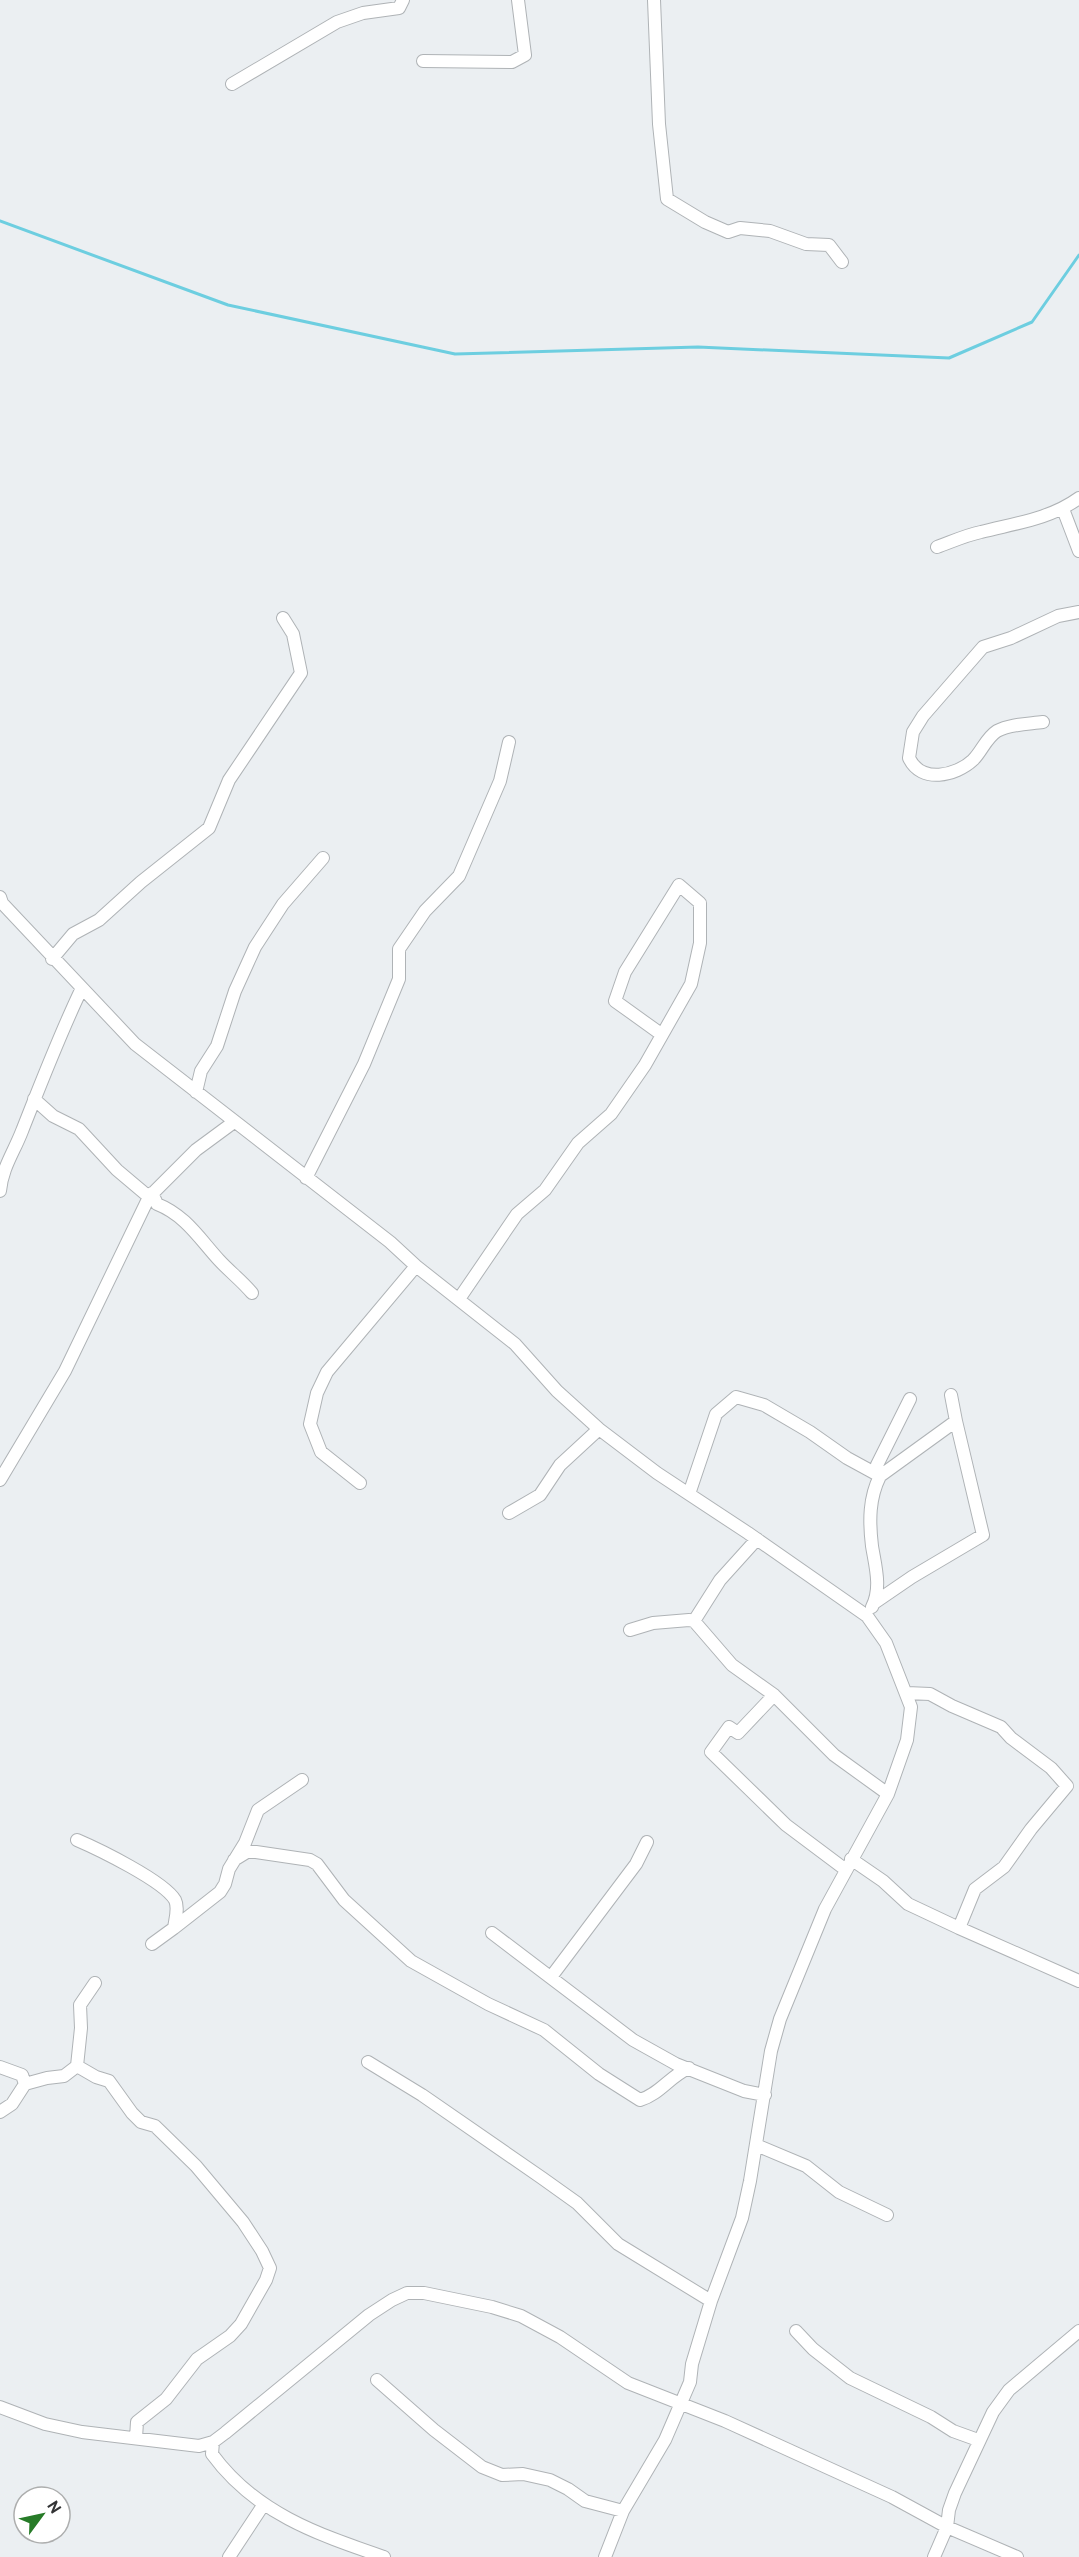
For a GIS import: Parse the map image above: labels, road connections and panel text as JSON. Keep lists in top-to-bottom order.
{
  "north": "top right"
}
